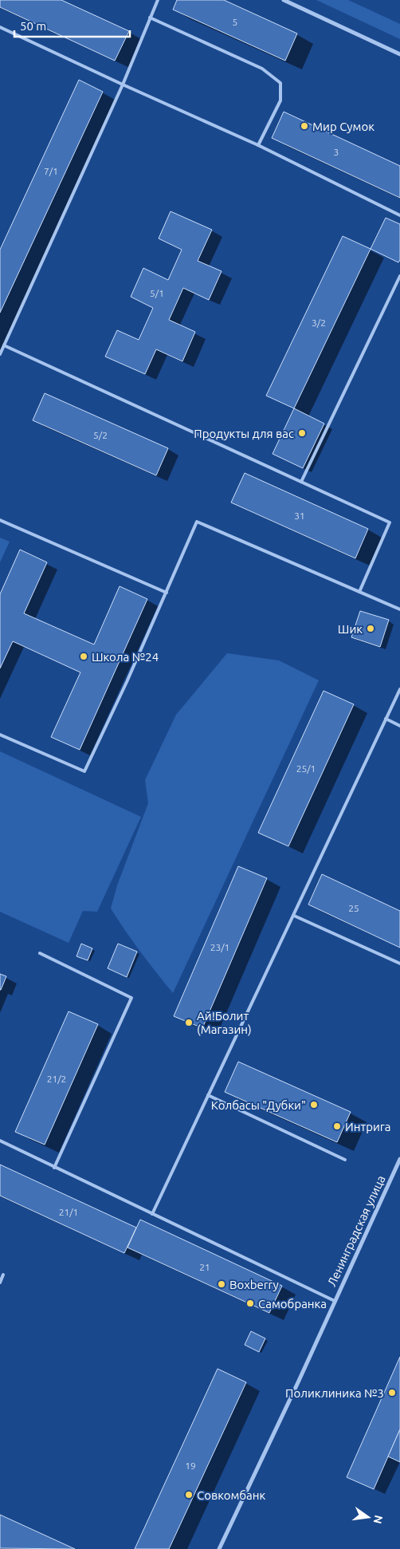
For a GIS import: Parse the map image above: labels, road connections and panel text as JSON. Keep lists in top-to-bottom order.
{
  "streets": {
    "street": ["Ленинградская улица"]
  },
  "places": [
    "Мир Сумок",
    "Продукты для вас",
    "Шик",
    "Школа №24",
    "Ай!Болит (Магазин)",
    "Колбасы \"Дубки\"",
    "Интрига",
    "Boxberry",
    "Самобранка",
    "Поликлиника №3",
    "Совкомбанк"
  ],
  "house_numbers": [
    "5",
    "3",
    "7/1",
    "5/1",
    "3/2",
    "5/2",
    "31",
    "25/1",
    "25",
    "23/1",
    "21/2",
    "21/1",
    "21",
    "19"
  ],
  "scale_bar": "50 m",
  "north": "right"
}
